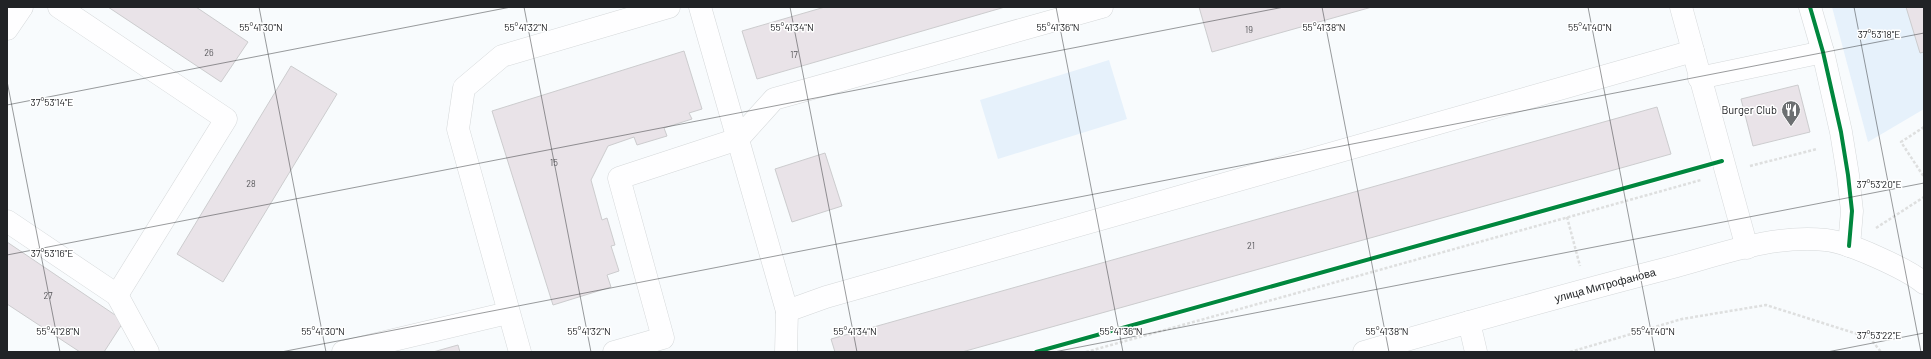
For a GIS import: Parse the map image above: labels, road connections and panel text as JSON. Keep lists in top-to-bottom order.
{
  "streets": {
    "main road": ["улица Митрофанова"]
  },
  "places": {
    "restaurant": ["Burger Club"]
  },
  "house_numbers": [
    "19",
    "26",
    "17",
    "15",
    "28",
    "21",
    "27"
  ],
  "coordinates": [
    "55°41'30\"N",
    "55°41'32\"N",
    "55°41'34\"N",
    "55°41'36\"N",
    "55°41'38\"N",
    "55°41'40\"N",
    "37°53'18\"E",
    "37°53'14\"E",
    "37°53'20\"E",
    "37°53'16\"E",
    "55°41'28\"N",
    "37°53'22\"E"
  ]
}
